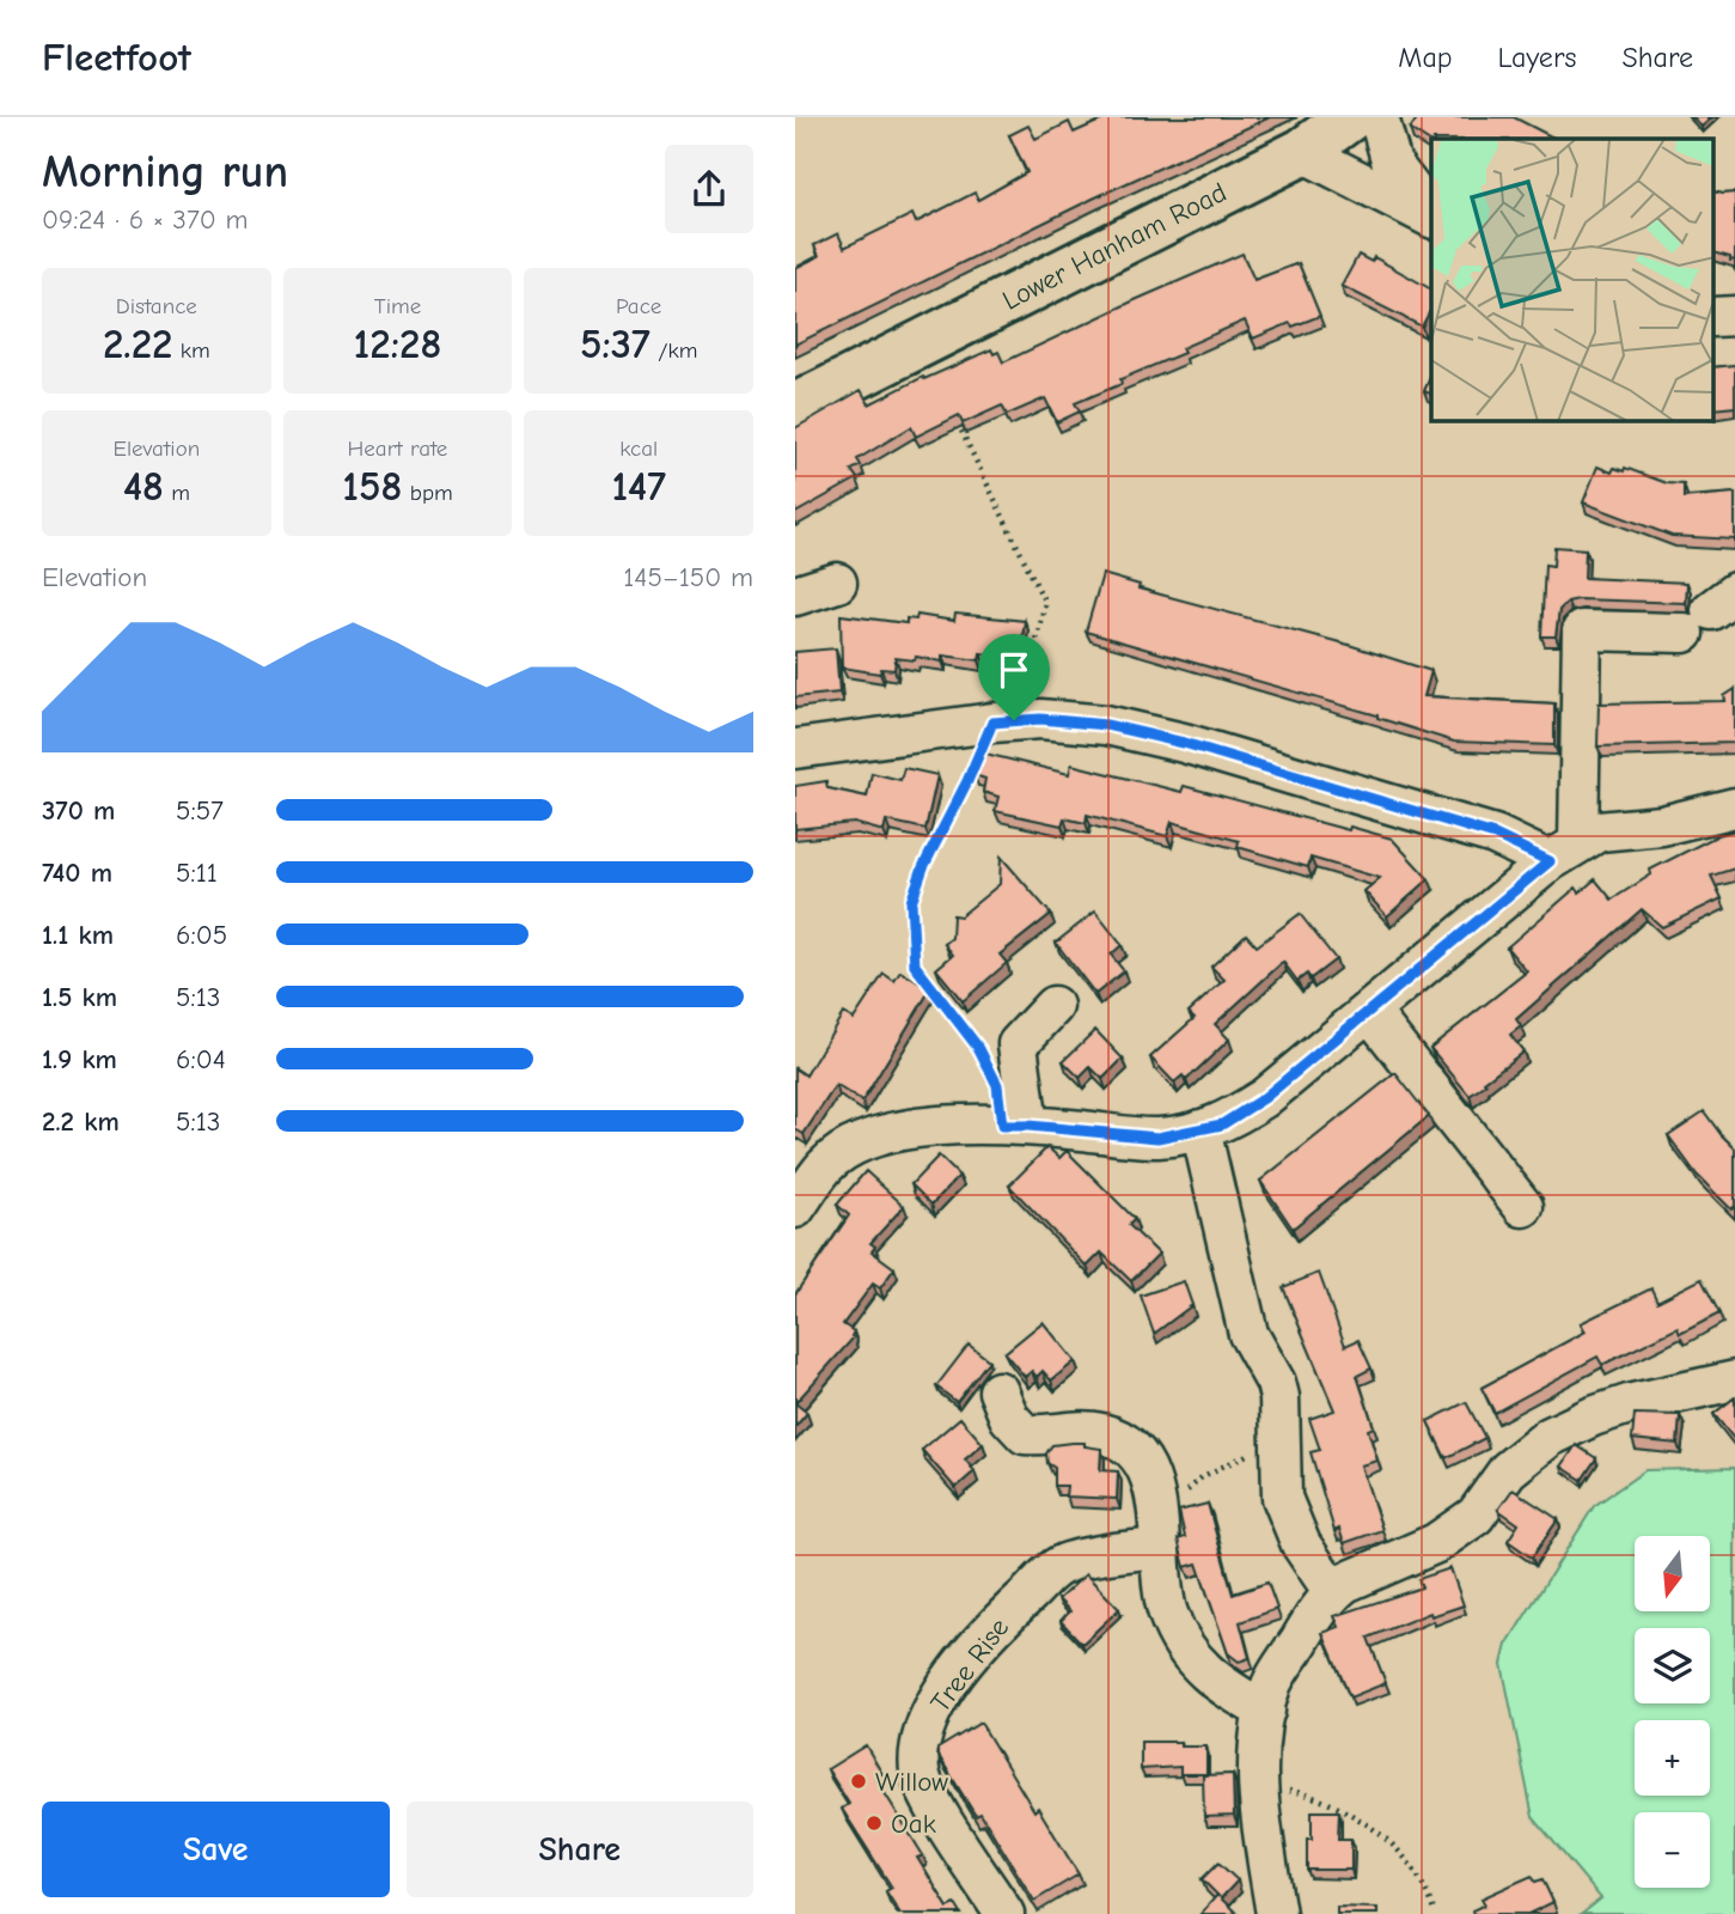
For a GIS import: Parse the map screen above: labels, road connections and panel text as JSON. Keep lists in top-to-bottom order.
{
  "streets": {
    "main road": ["Lower Hanham Road"],
    "street": ["Tree Rise"]
  },
  "places": ["Willow", "Oak"],
  "north": "bottom",
  "page": {
    "header": "Fleetfoot",
    "nav": ["Map", "Layers", "Share"],
    "heading": ["Morning run", "09:24 · 6 × 370 m"],
    "stats": [
      ["Distance", "2.22 km"],
      ["Time", "12:28"],
      ["Pace", "5:37 /km"],
      ["Elevation", "48 m"],
      ["Heart rate", "158 bpm"],
      ["kcal", "147"]
    ],
    "chart": ["Elevation", "145–150 m"],
    "list": [
      {
        "name": "370 m",
        "note": "5:57"
      },
      {
        "name": "740 m",
        "note": "5:11"
      },
      {
        "name": "1.1 km",
        "note": "6:05"
      },
      {
        "name": "1.5 km",
        "note": "5:13"
      },
      {
        "name": "1.9 km",
        "note": "6:04"
      },
      {
        "name": "2.2 km",
        "note": "5:13"
      }
    ],
    "map_buttons": ["+", "−"],
    "buttons": ["Save", "Share"]
  }
}
